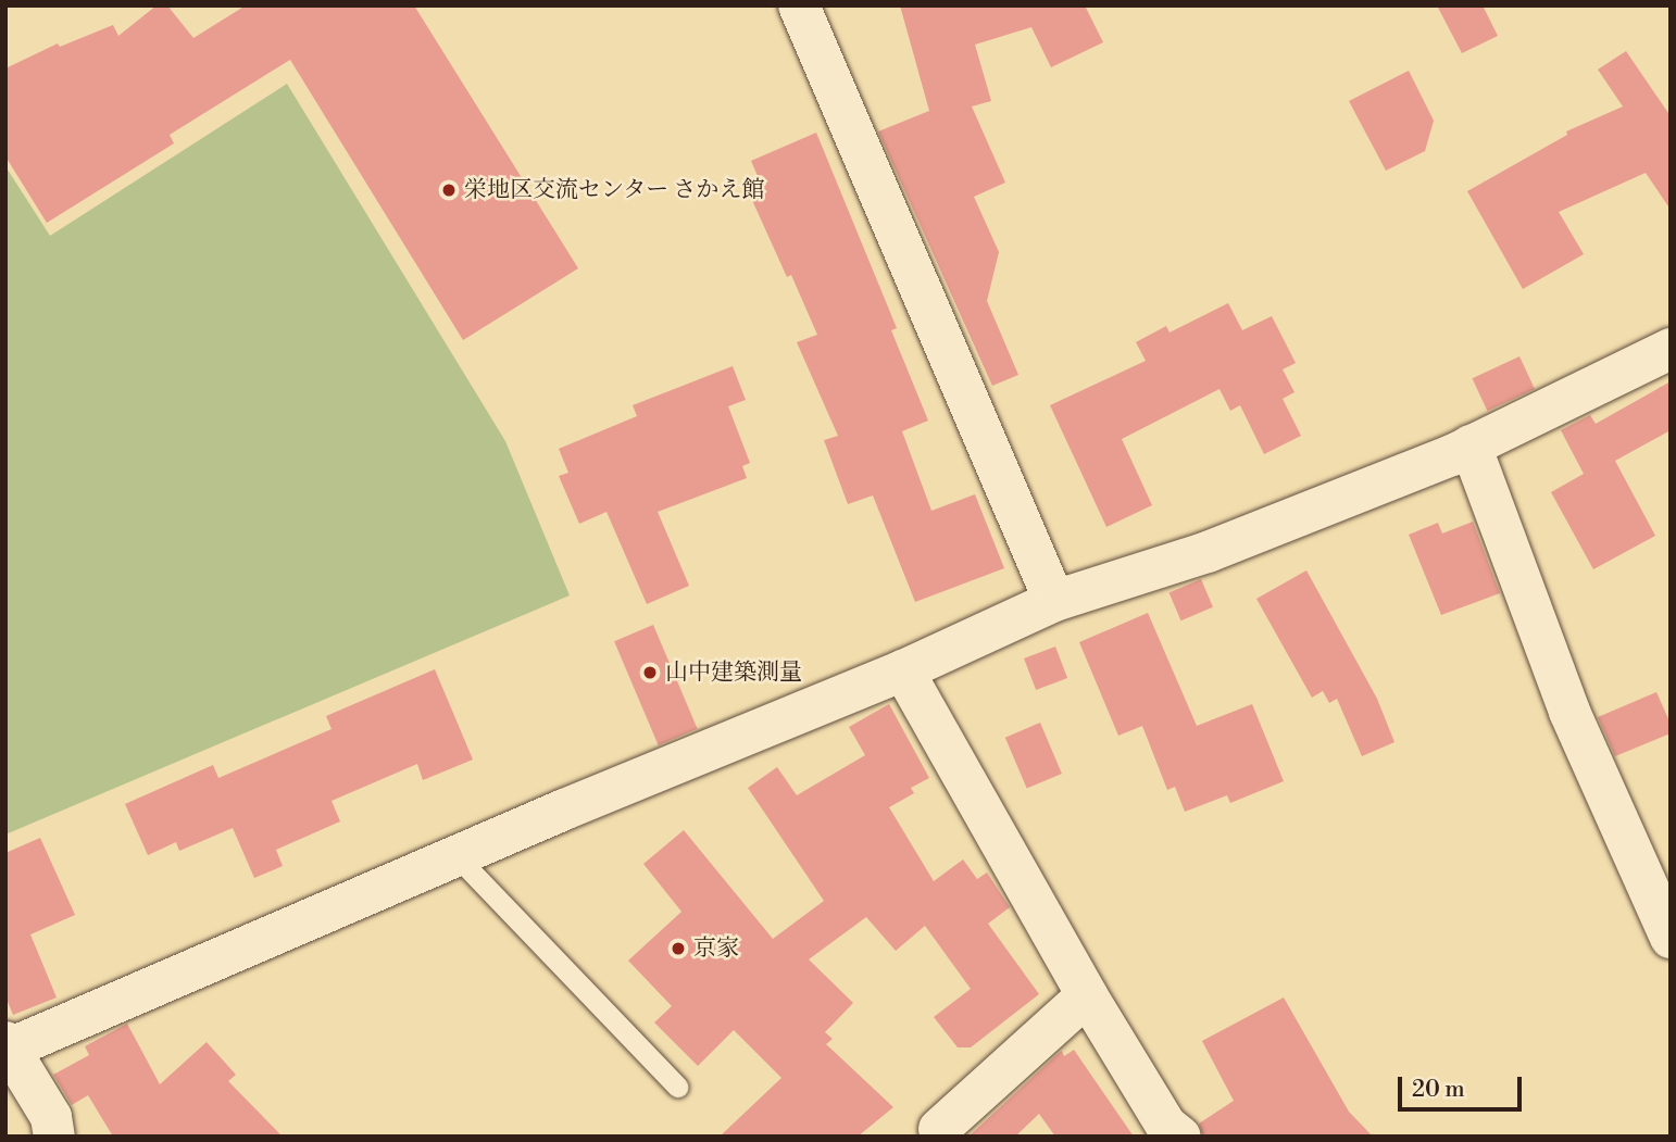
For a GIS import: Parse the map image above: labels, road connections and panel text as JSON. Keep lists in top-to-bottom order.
{
  "places": ["栄地区交流センター さかえ館", "山中建築測量", "京家"],
  "scale_bar": "20 m"
}
